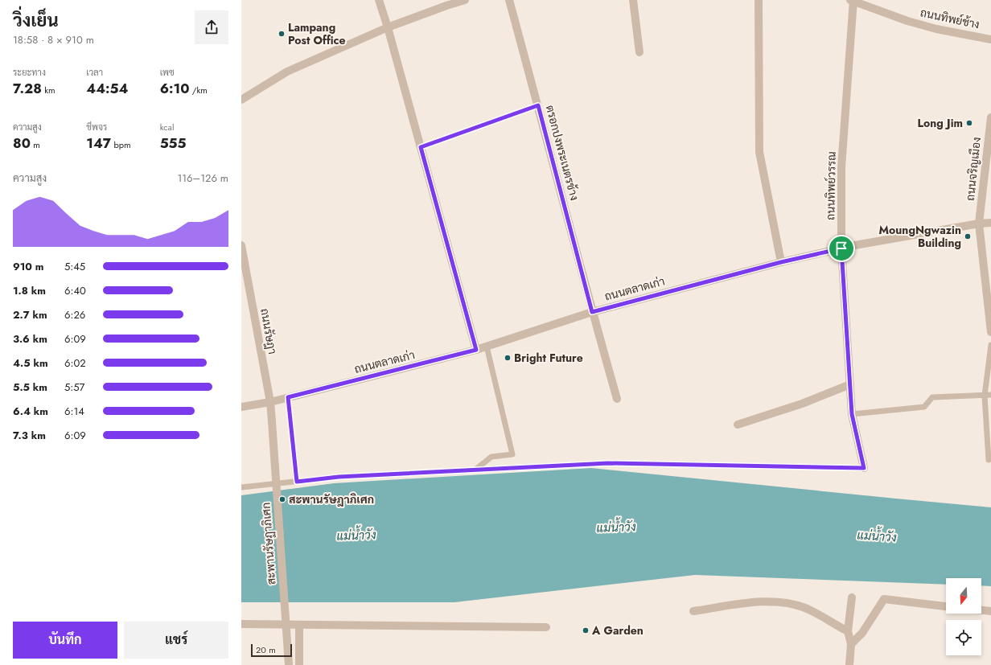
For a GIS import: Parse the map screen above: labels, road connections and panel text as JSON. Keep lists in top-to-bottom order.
{
  "streets": {
    "street": [
      "ถนนทิพย์ช้าง",
      "ตรอกปงพระเนตรช้าง",
      "ถนนจริญเมือง",
      "ถนนทิพย์วรรณ",
      "ถนนตลาดเก่า",
      "ถนนรัษฎา",
      "สะพานรัษฏาภิเศก"
    ]
  },
  "crossings": [
    ["ถนนทิพย์ช้าง", "ถนนทิพย์วรรณ"],
    ["ตรอกปงพระเนตรช้าง", "ถนนตลาดเก่า"],
    ["ถนนจริญเมือง", "ถนนตลาดเก่า"],
    ["ถนนทิพย์วรรณ", "ถนนตลาดเก่า"],
    ["ถนนตลาดเก่า", "ถนนรัษฎา"],
    ["ถนนรัษฎา", "สะพานรัษฏาภิเศก"]
  ],
  "water": ["แม่น้ำวัง"],
  "places": [
    "Lampang Post Office",
    "Long Jim",
    "MoungNgwazin Building",
    "Bright Future",
    "สะพานรัษฎาภิเศก",
    "A Garden"
  ],
  "scale_bar": "20 m",
  "north": "bottom",
  "page": {
    "heading": ["วิ่งเย็น", "18:58 · 8 × 910 m"],
    "stats": [
      ["ระยะทาง", "7.28 km"],
      ["เวลา", "44:54"],
      ["เพซ", "6:10 /km"],
      ["ความสูง", "80 m"],
      ["ชีพจร", "147 bpm"],
      ["kcal", "555"]
    ],
    "chart": ["ความสูง", "116–126 m"],
    "list": [
      {
        "name": "910 m",
        "note": "5:45"
      },
      {
        "name": "1.8 km",
        "note": "6:40"
      },
      {
        "name": "2.7 km",
        "note": "6:26"
      },
      {
        "name": "3.6 km",
        "note": "6:09"
      },
      {
        "name": "4.5 km",
        "note": "6:02"
      },
      {
        "name": "5.5 km",
        "note": "5:57"
      },
      {
        "name": "6.4 km",
        "note": "6:14"
      },
      {
        "name": "7.3 km",
        "note": "6:09"
      }
    ],
    "buttons": ["บันทึก", "แชร์"],
    "scale": "20 m"
  }
}
